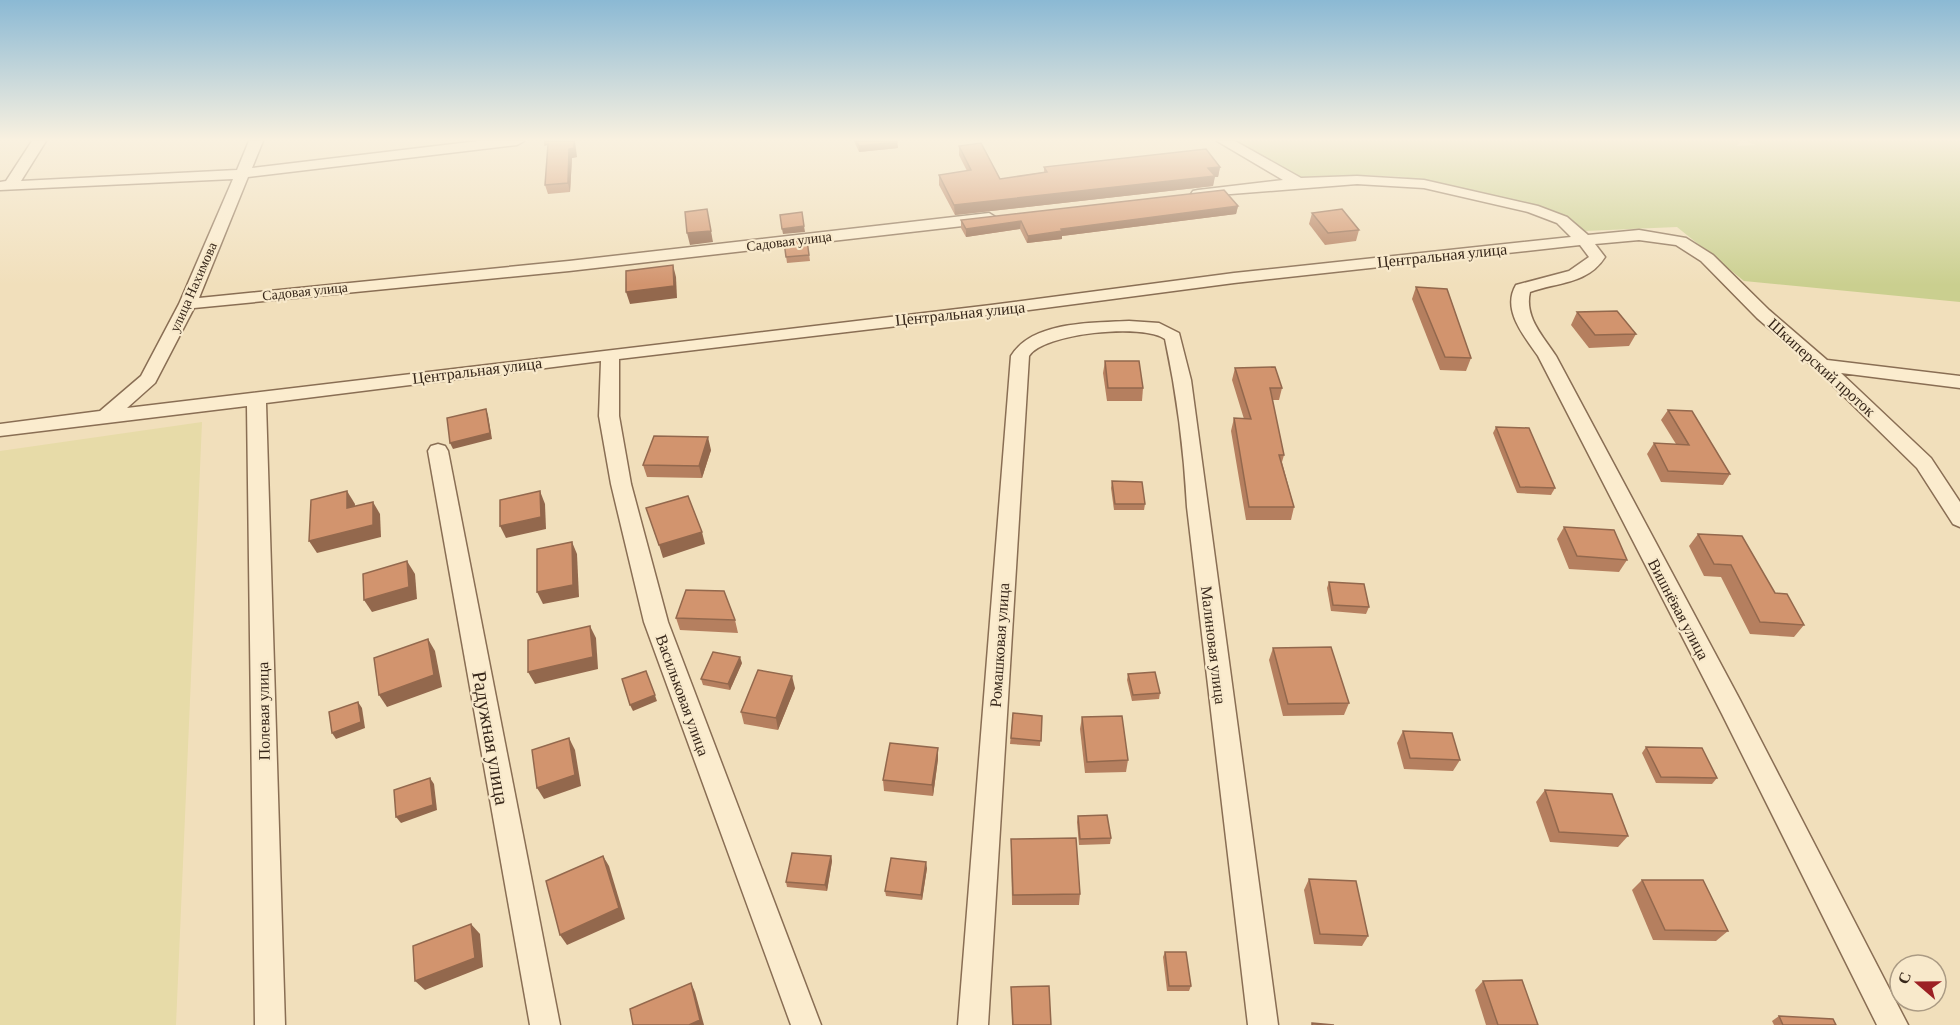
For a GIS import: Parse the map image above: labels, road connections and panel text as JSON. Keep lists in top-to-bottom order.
{
  "streets": {
    "street": [
      "Садовая улица",
      "Центральная улица",
      "улица Нахимова",
      "Шкиперский проток",
      "Вишнёвая улица",
      "Ромашковая улица",
      "Малиновая улица",
      "Васильковая улица",
      "Полевая улица",
      "Радужная улица"
    ]
  },
  "crossings": [
    ["Садовая улица", "улица Нахимова"],
    ["Центральная улица", "улица Нахимова"],
    ["Центральная улица", "Шкиперский проток"],
    ["Центральная улица", "Вишнёвая улица"],
    ["Центральная улица", "Васильковая улица"],
    ["Центральная улица", "Полевая улица"],
    ["Ромашковая улица", "Малиновая улица"]
  ],
  "north": "left"
}
